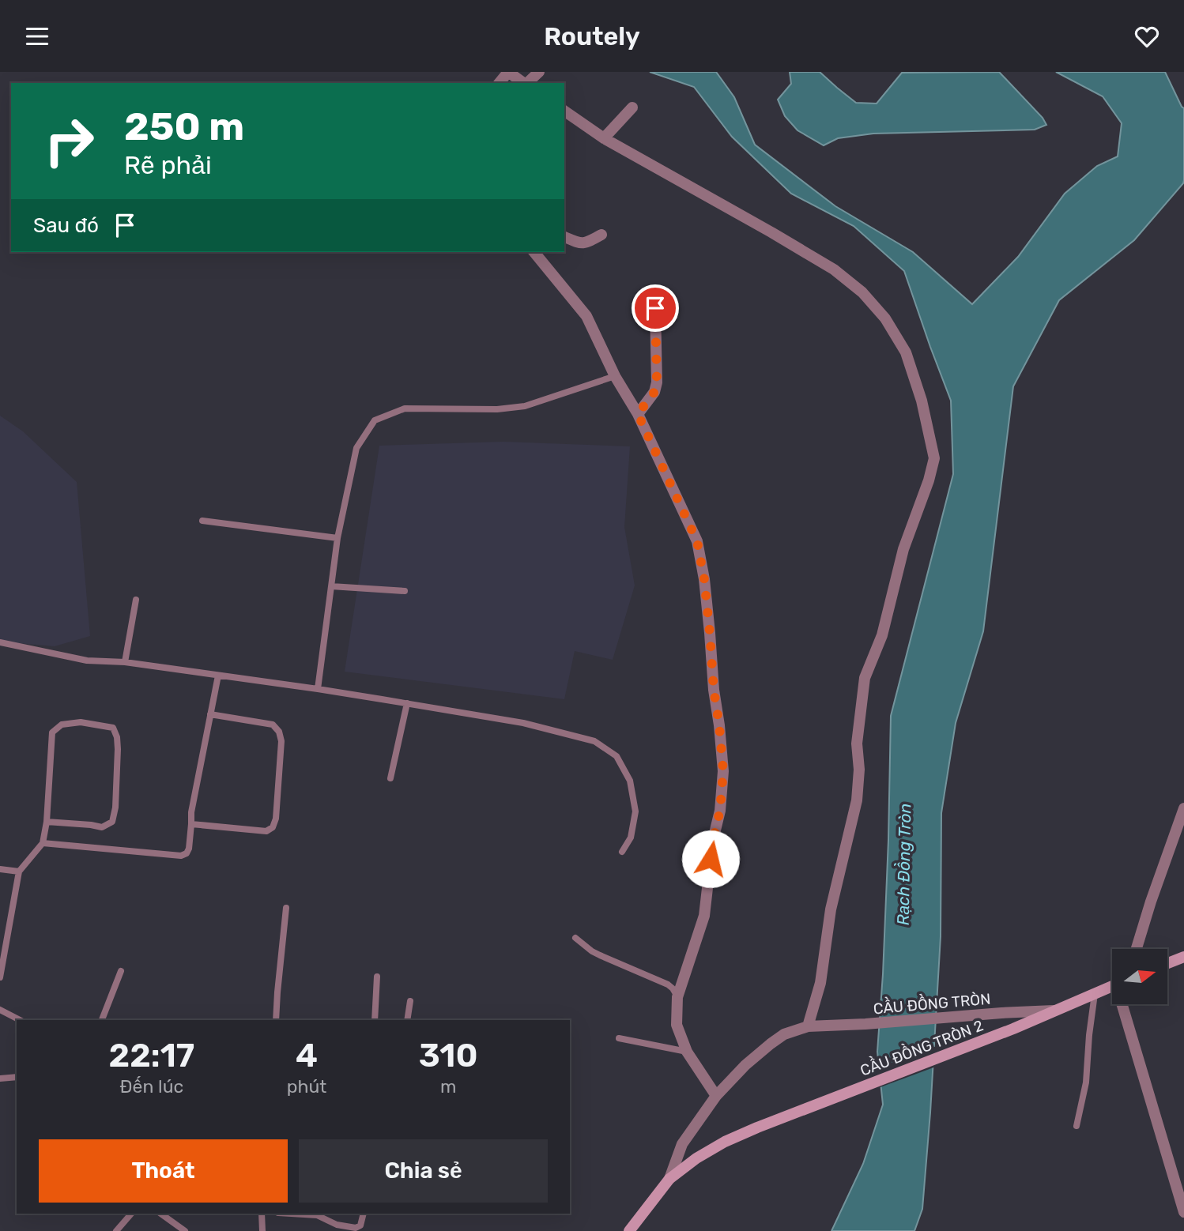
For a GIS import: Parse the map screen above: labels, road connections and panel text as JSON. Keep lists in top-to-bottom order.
{
  "streets": {
    "main road": ["CẦU ĐỒNG TRÒN 2"],
    "street": ["CẦU ĐỒNG TRÒN"]
  },
  "crossings": [
    ["CẦU ĐỒNG TRÒN", "CẦU ĐỒNG TRÒN 2"]
  ],
  "water": ["Rạch Đồng Tròn"],
  "north": "right",
  "page": {
    "header": "Routely",
    "turn": ["250 m", "Rẽ phải"],
    "then": "Sau đó",
    "eta": [
      "22:17",
      "Đến lúc",
      "4",
      "phút",
      "310",
      "m"
    ],
    "buttons": ["Thoát", "Chia sẻ"]
  }
}
